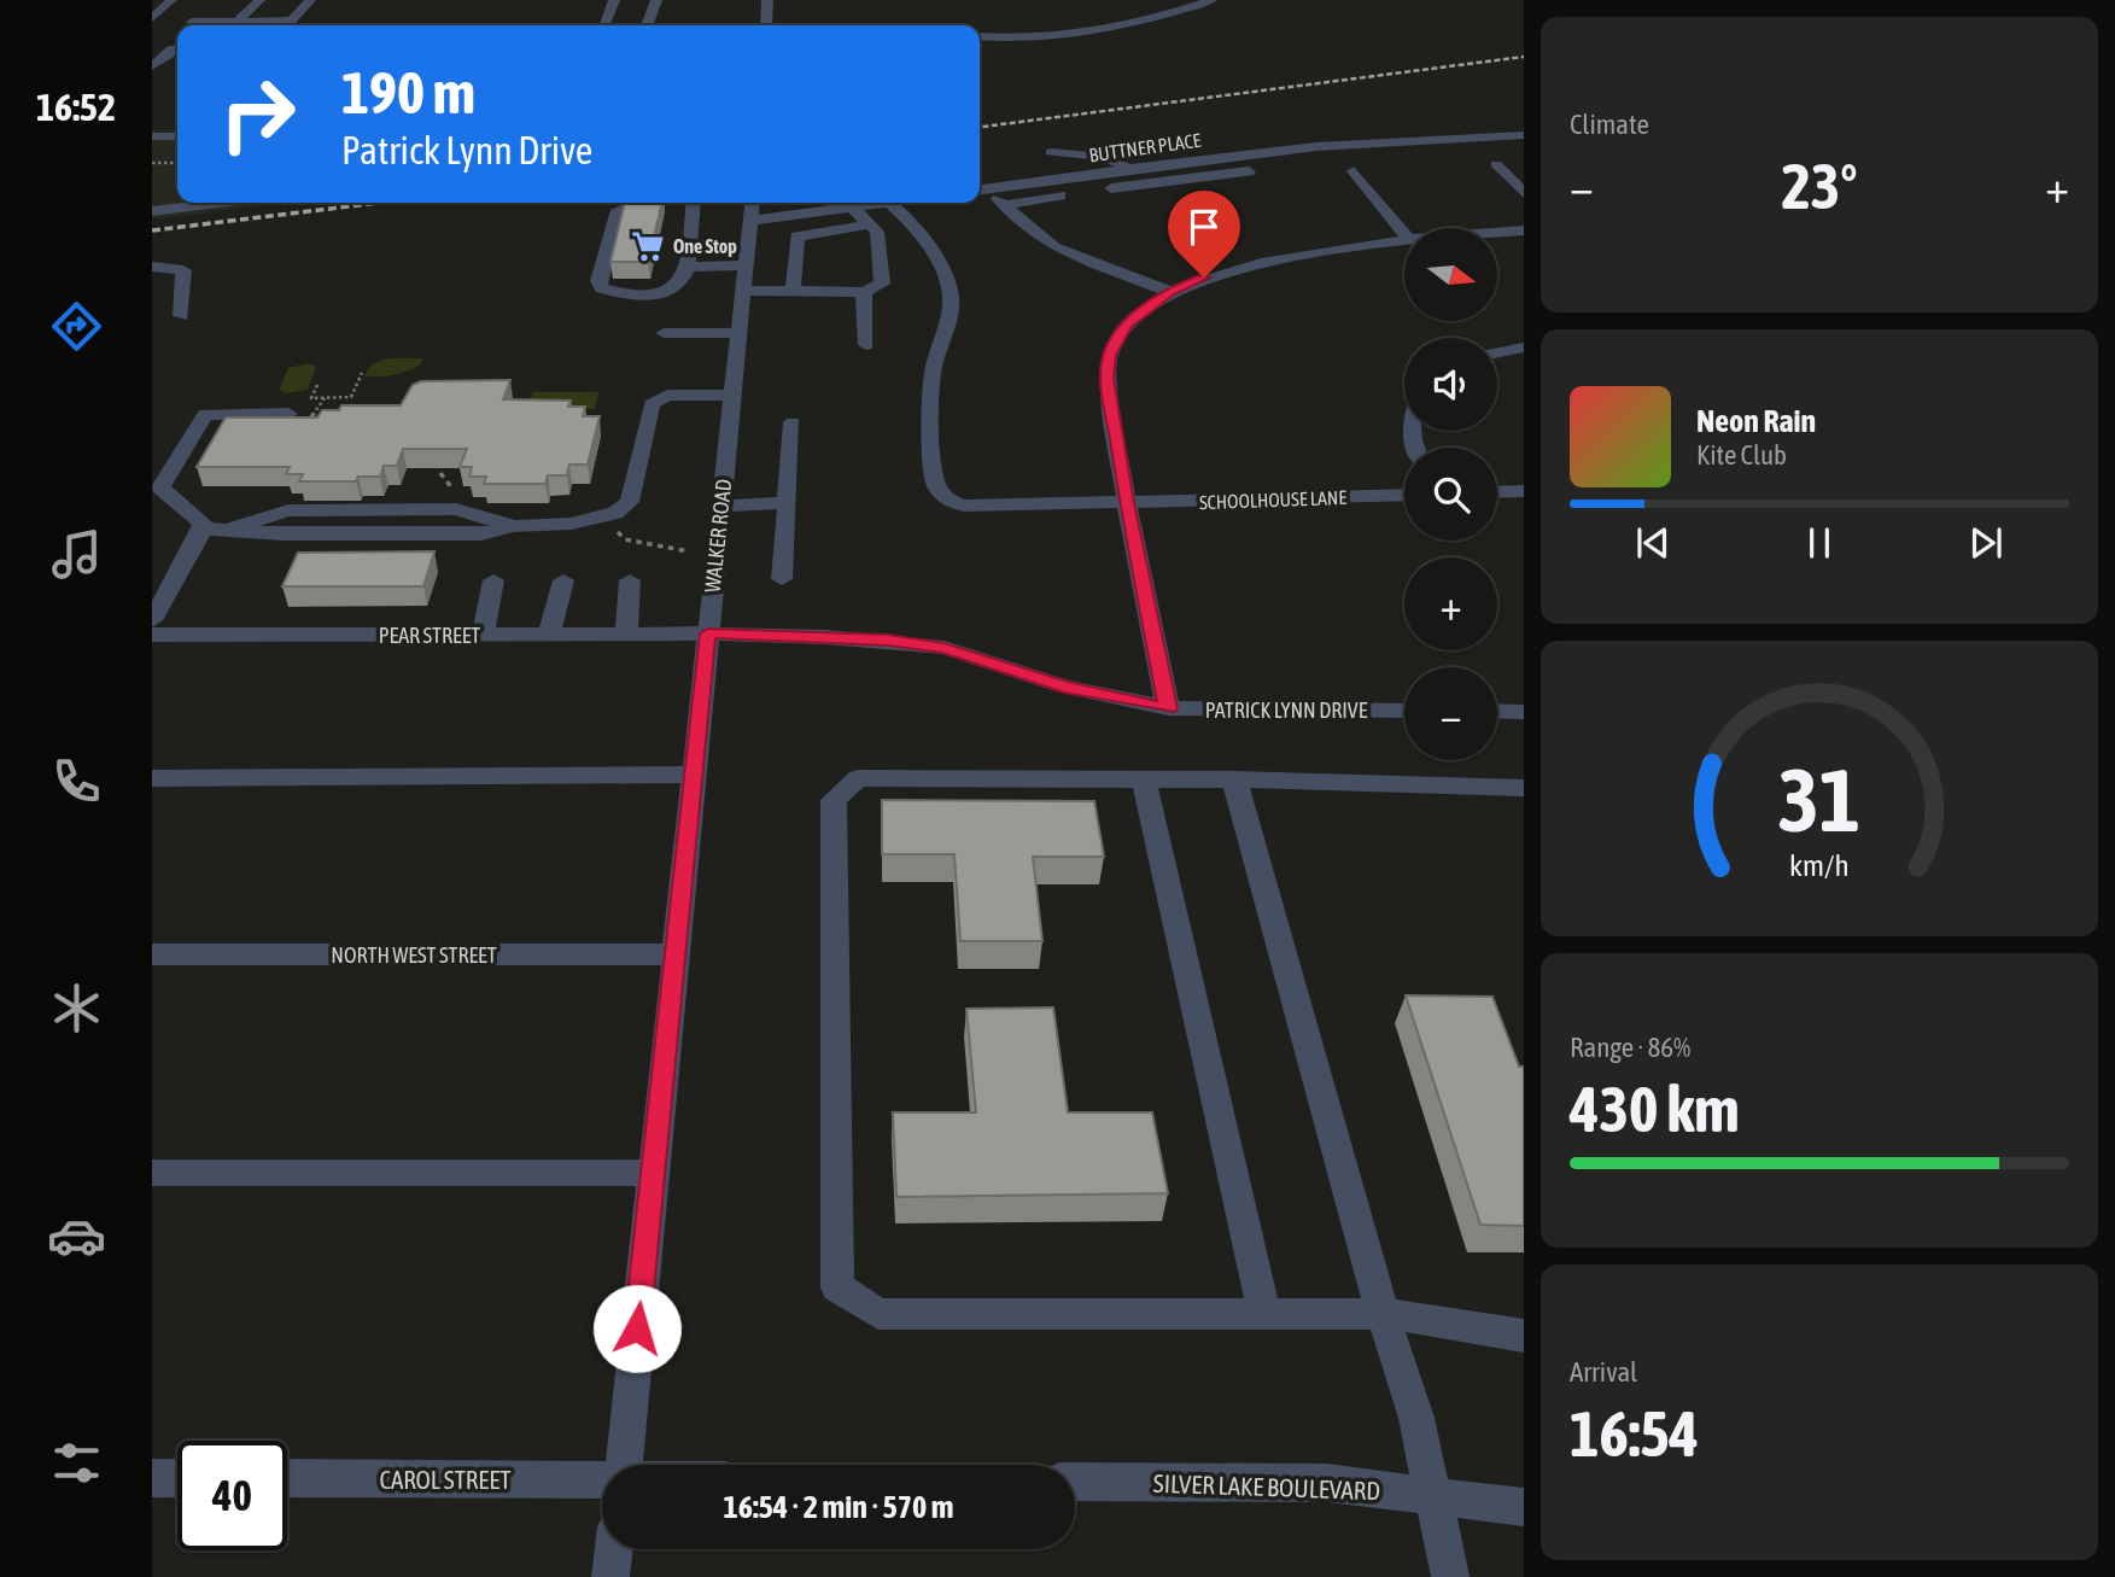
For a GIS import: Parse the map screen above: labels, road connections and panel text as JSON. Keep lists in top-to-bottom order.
{
  "streets": {
    "street": [
      "BUTTNER PLACE",
      "SCHOOLHOUSE LANE",
      "WALKER ROAD",
      "PEAR STREET",
      "PATRICK LYNN DRIVE",
      "NORTH WEST STREET",
      "CAROL STREET",
      "SILVER LAKE BOULEVARD"
    ]
  },
  "crossings": [
    ["WALKER ROAD", "PEAR STREET"],
    ["WALKER ROAD", "PATRICK LYNN DRIVE"],
    ["WALKER ROAD", "NORTH WEST STREET"],
    ["PEAR STREET", "PATRICK LYNN DRIVE"]
  ],
  "places": {
    "supermarket": ["One Stop"]
  },
  "north": "right",
  "page": {
    "tabs": "16:52",
    "tile": [
      "Climate",
      ["Range · 86%", "430 km"],
      ["Arrival", "16:54"]
    ],
    "turn": ["190 m", "Patrick Lynn Drive"],
    "heat": ["−", "23°", "+"],
    "map_buttons": ["+", "−"],
    "song": ["Neon Rain", "Kite Club"],
    "limit": "40",
    "trip": "16:54 · 2 min · 570 m",
    "gauge": ["31", "km/h"]
  }
}
